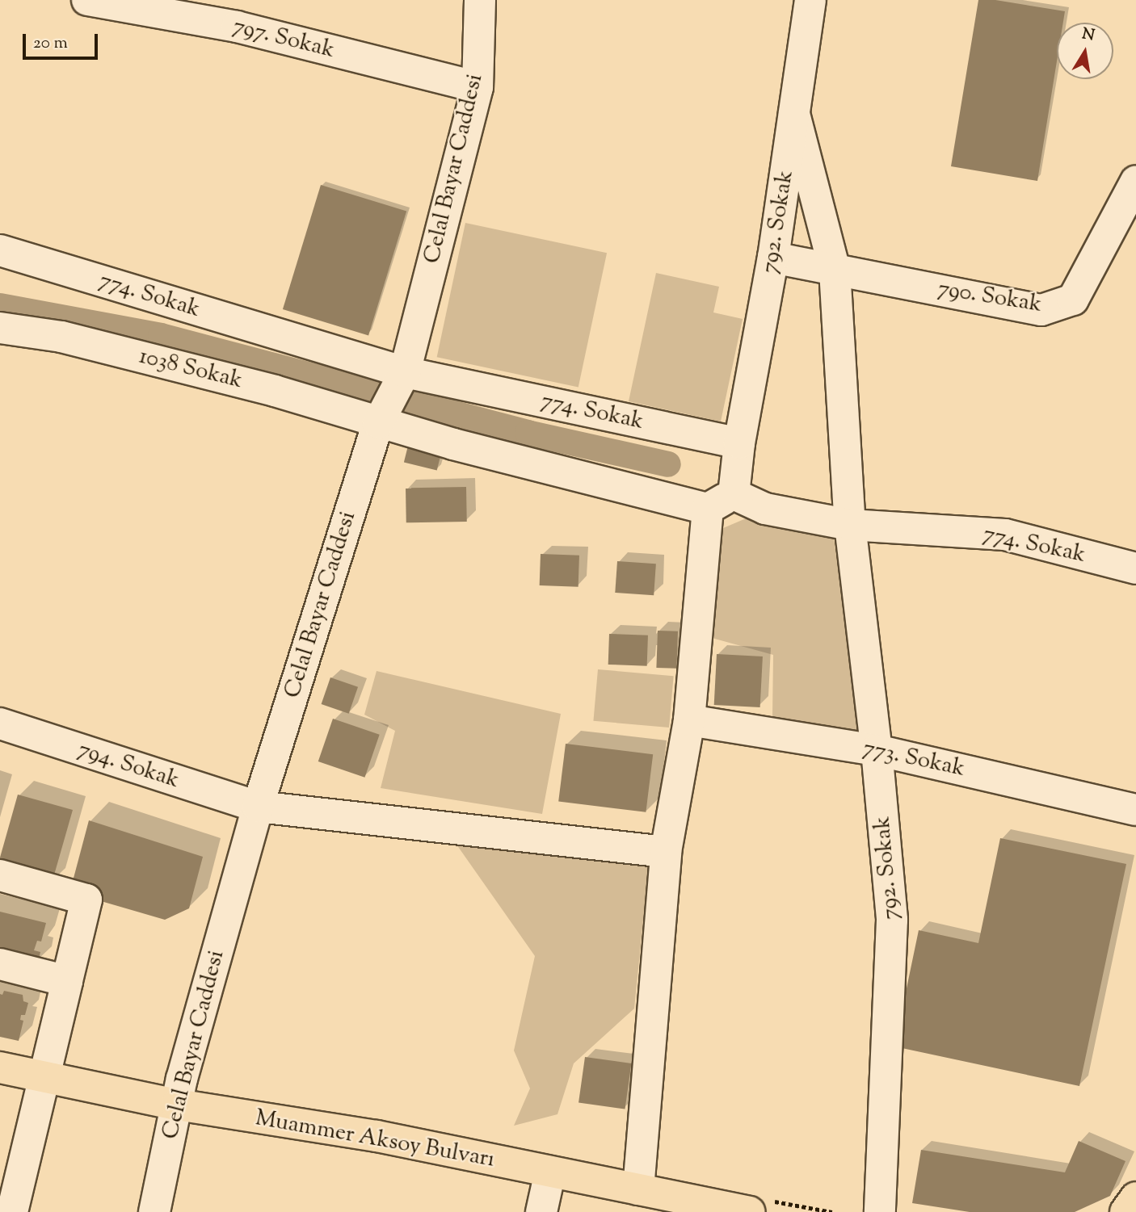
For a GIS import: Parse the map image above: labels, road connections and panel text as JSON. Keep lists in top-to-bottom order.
{
  "streets": {
    "main road": ["Muammer Aksoy Bulvarı"],
    "street": [
      "797. Sokak",
      "Celal Bayar Caddesi",
      "792. Sokak",
      "774. Sokak",
      "790. Sokak",
      "1038 Sokak",
      "773. Sokak",
      "794. Sokak"
    ]
  },
  "crossings": [
    ["797. Sokak", "Celal Bayar Caddesi"],
    ["Celal Bayar Caddesi", "774. Sokak"],
    ["Celal Bayar Caddesi", "1038 Sokak"],
    ["Celal Bayar Caddesi", "794. Sokak"],
    ["Celal Bayar Caddesi", "Muammer Aksoy Bulvarı"],
    ["792. Sokak", "774. Sokak"],
    ["792. Sokak", "790. Sokak"],
    ["792. Sokak", "773. Sokak"],
    ["774. Sokak", "1038 Sokak"]
  ],
  "scale_bar": "20 m",
  "north": "top"
}
